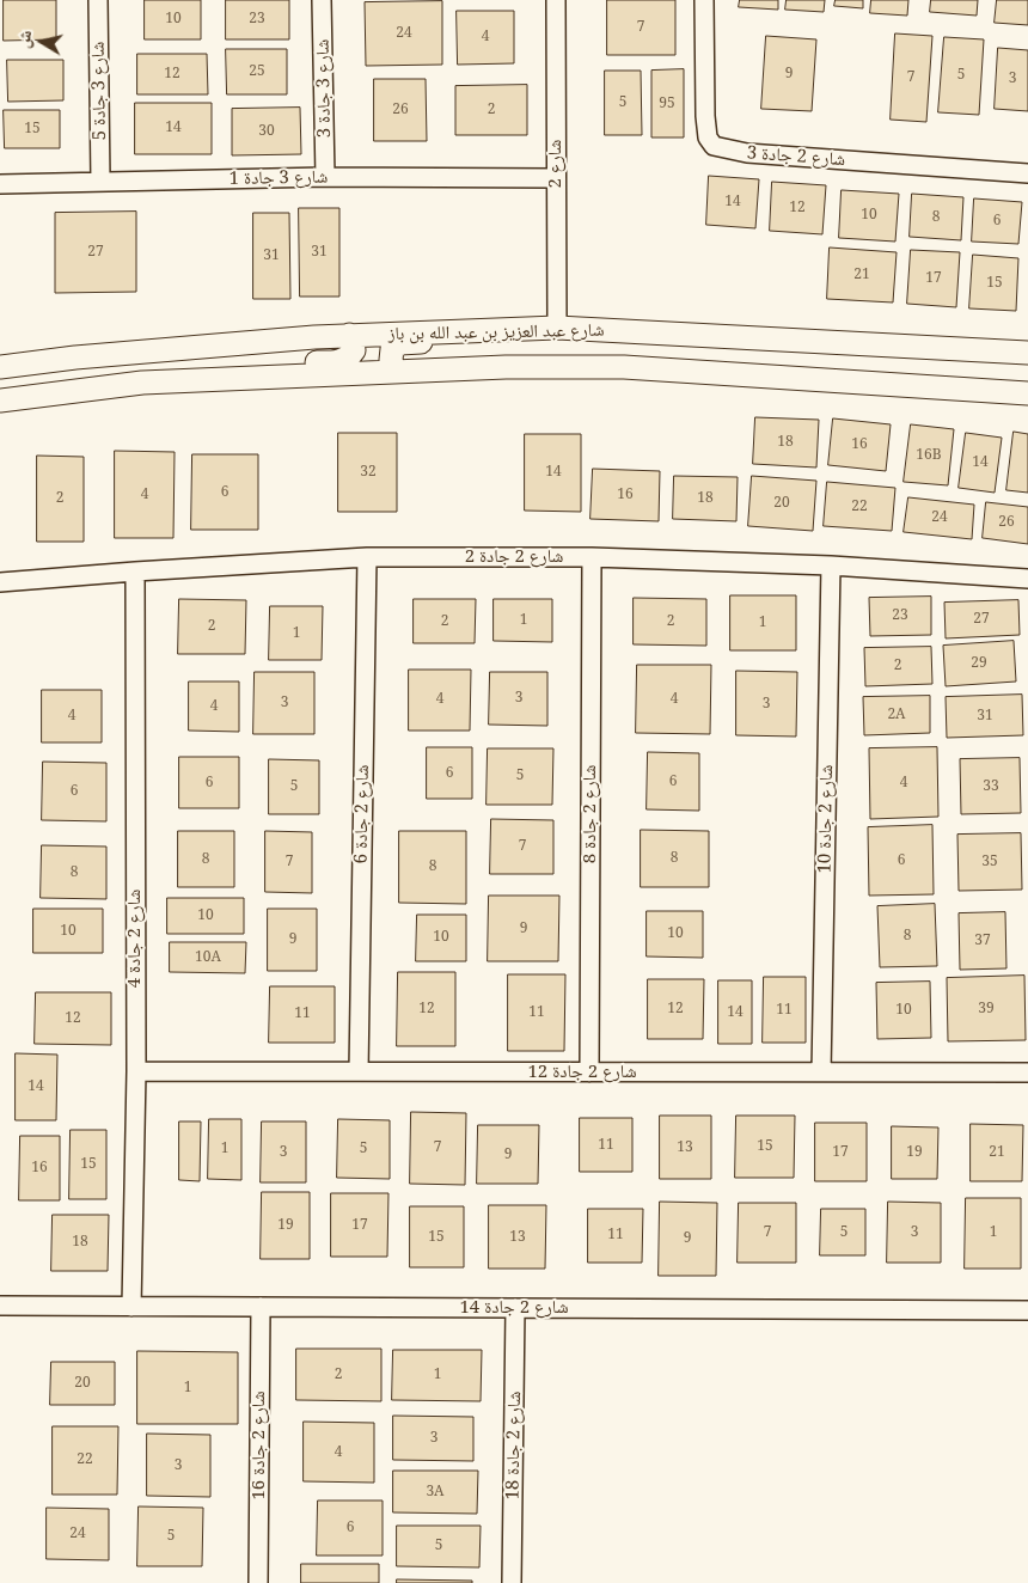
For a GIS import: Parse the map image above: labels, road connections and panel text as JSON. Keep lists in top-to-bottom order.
{
  "streets": {
    "street": [
      "شارع 3 جادة 3",
      "شارع 3 جادة 5",
      "شارع 2 جادة 3",
      "شارع 2",
      "شارع 3 جادة 1",
      "شارع عبد العزيز بن عبد الله بن باز",
      "شارع 2 جادة 2",
      "شارع 2 جادة 6",
      "شارع 2 جادة 8",
      "شارع 2 جادة 10",
      "شارع 2 جادة 4",
      "شارع 2 جادة 12",
      "شارع 2 جادة 14",
      "شارع 2 جادة 16",
      "شارع 2 جادة 18"
    ]
  },
  "crossings": [
    ["شارع 3 جادة 3", "شارع 3 جادة 1"],
    ["شارع 3 جادة 5", "شارع 3 جادة 1"],
    ["شارع 2", "شارع 3 جادة 1"],
    ["شارع 2", "شارع عبد العزيز بن عبد الله بن باز"],
    ["شارع 2 جادة 2", "شارع 2 جادة 6"],
    ["شارع 2 جادة 2", "شارع 2 جادة 8"],
    ["شارع 2 جادة 2", "شارع 2 جادة 10"],
    ["شارع 2 جادة 2", "شارع 2 جادة 4"],
    ["شارع 2 جادة 6", "شارع 2 جادة 12"],
    ["شارع 2 جادة 8", "شارع 2 جادة 12"],
    ["شارع 2 جادة 10", "شارع 2 جادة 12"],
    ["شارع 2 جادة 4", "شارع 2 جادة 12"],
    ["شارع 2 جادة 4", "شارع 2 جادة 14"],
    ["شارع 2 جادة 14", "شارع 2 جادة 16"],
    ["شارع 2 جادة 14", "شارع 2 جادة 18"]
  ],
  "house_numbers": [
    "10",
    "23",
    "7",
    "24",
    "4",
    "25",
    "12",
    "9",
    "5",
    "7",
    "3",
    "5",
    "95",
    "26",
    "2",
    "14",
    "15",
    "30",
    "14",
    "12",
    "10",
    "8",
    "6",
    "27",
    "31",
    "31",
    "21",
    "17",
    "15",
    "18",
    "16",
    "16B",
    "14",
    "32",
    "14",
    "6",
    "4",
    "16",
    "2",
    "18",
    "20",
    "22",
    "24",
    "26",
    "23",
    "27",
    "1",
    "2",
    "2",
    "1",
    "2",
    "1",
    "29",
    "2",
    "3",
    "4",
    "4",
    "3",
    "3",
    "4",
    "2A",
    "4",
    "31",
    "6",
    "5",
    "6",
    "6",
    "4",
    "5",
    "33",
    "6",
    "7",
    "8",
    "8",
    "6",
    "7",
    "35",
    "8",
    "8",
    "10",
    "9",
    "10",
    "10",
    "8",
    "10",
    "9",
    "37",
    "10A",
    "12",
    "12",
    "39",
    "11",
    "10",
    "11",
    "14",
    "11",
    "12",
    "14",
    "11",
    "15",
    "7",
    "13",
    "1",
    "5",
    "3",
    "17",
    "19",
    "21",
    "9",
    "15",
    "16",
    "19",
    "17",
    "7",
    "5",
    "3",
    "1",
    "11",
    "15",
    "13",
    "9",
    "18",
    "2",
    "1",
    "20",
    "1",
    "3",
    "4",
    "22",
    "3",
    "3A",
    "6",
    "24",
    "5",
    "5"
  ],
  "north": "left"
}
